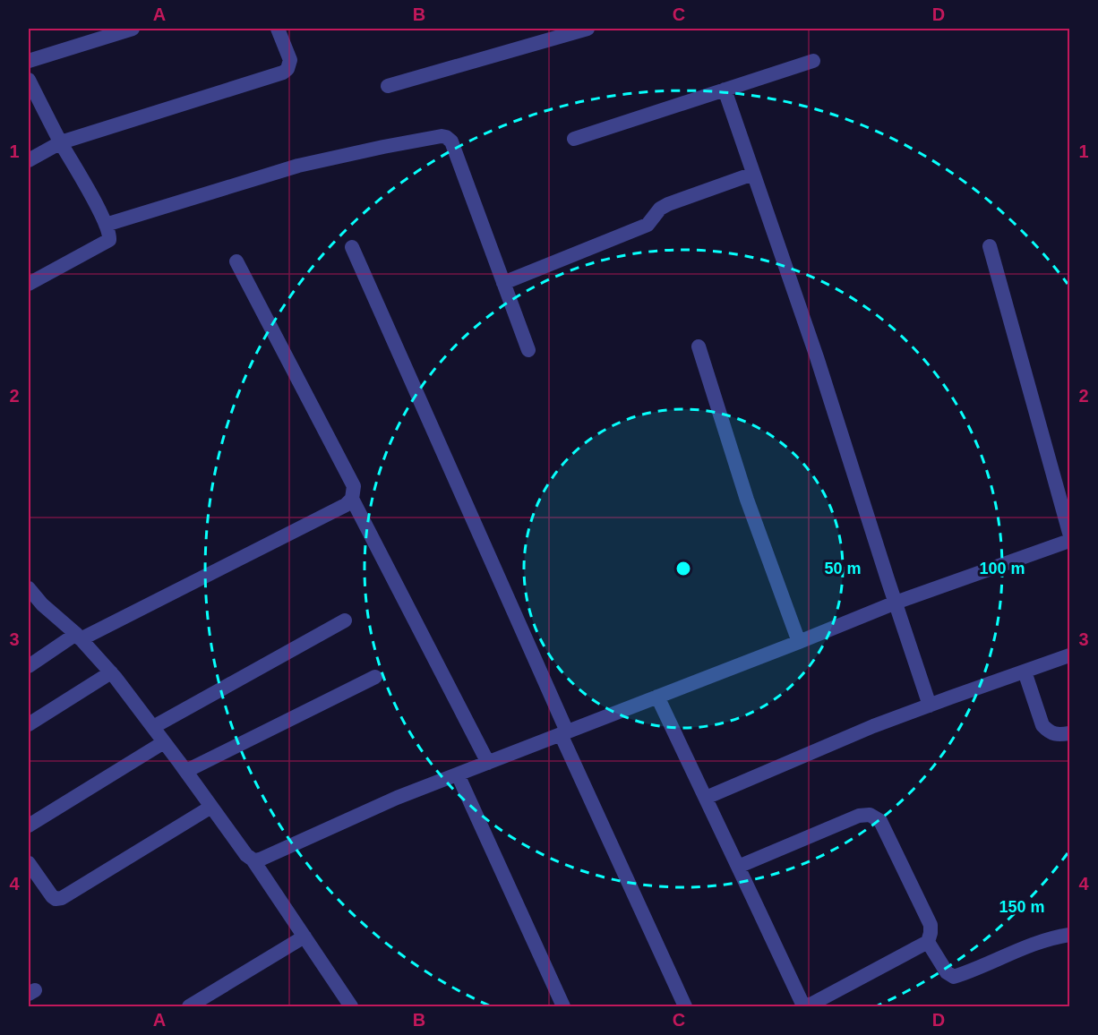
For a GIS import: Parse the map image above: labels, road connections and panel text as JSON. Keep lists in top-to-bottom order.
{
  "grid": {
    "columns": [
      "A",
      "B",
      "C",
      "D"
    ],
    "rows": [
      "1",
      "2",
      "3",
      "4"
    ]
  },
  "rings": ["50 m", "100 m", "150 m"]
}
